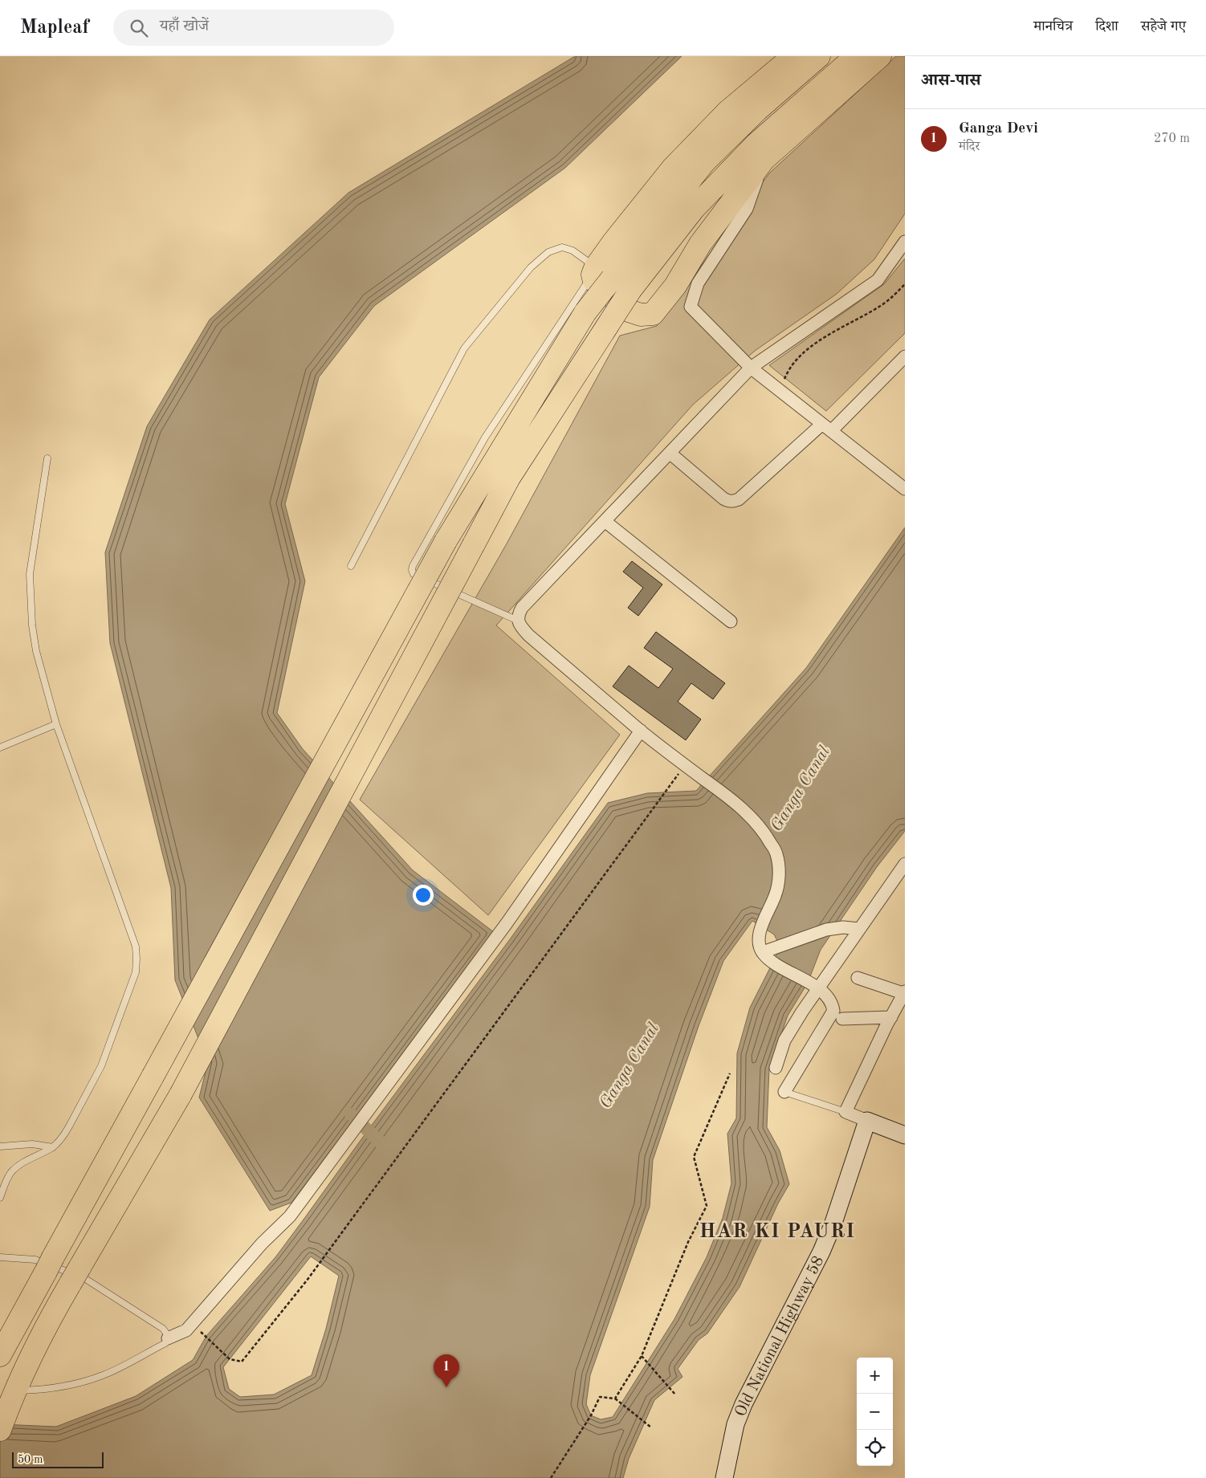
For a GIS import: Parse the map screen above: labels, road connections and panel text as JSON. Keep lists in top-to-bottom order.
{
  "streets": {
    "street": ["Old National Highway 58"]
  },
  "districts": ["HAR KI PAURI"],
  "water": ["Ganga Canal"],
  "scale_bar": "50 m",
  "page": {
    "header": "Mapleaf",
    "search": "यहाँ खोजें",
    "nav": ["मानचित्र", "दिशा", "सहेजे गए"],
    "heading": "आस-पास",
    "list": [
      {
        "mark": "1",
        "name": "Ganga Devi",
        "note": "मंदिर",
        "value": "270 m"
      }
    ],
    "pins": "1",
    "map_buttons": ["+", "−"],
    "scale": "50 m"
  }
}
